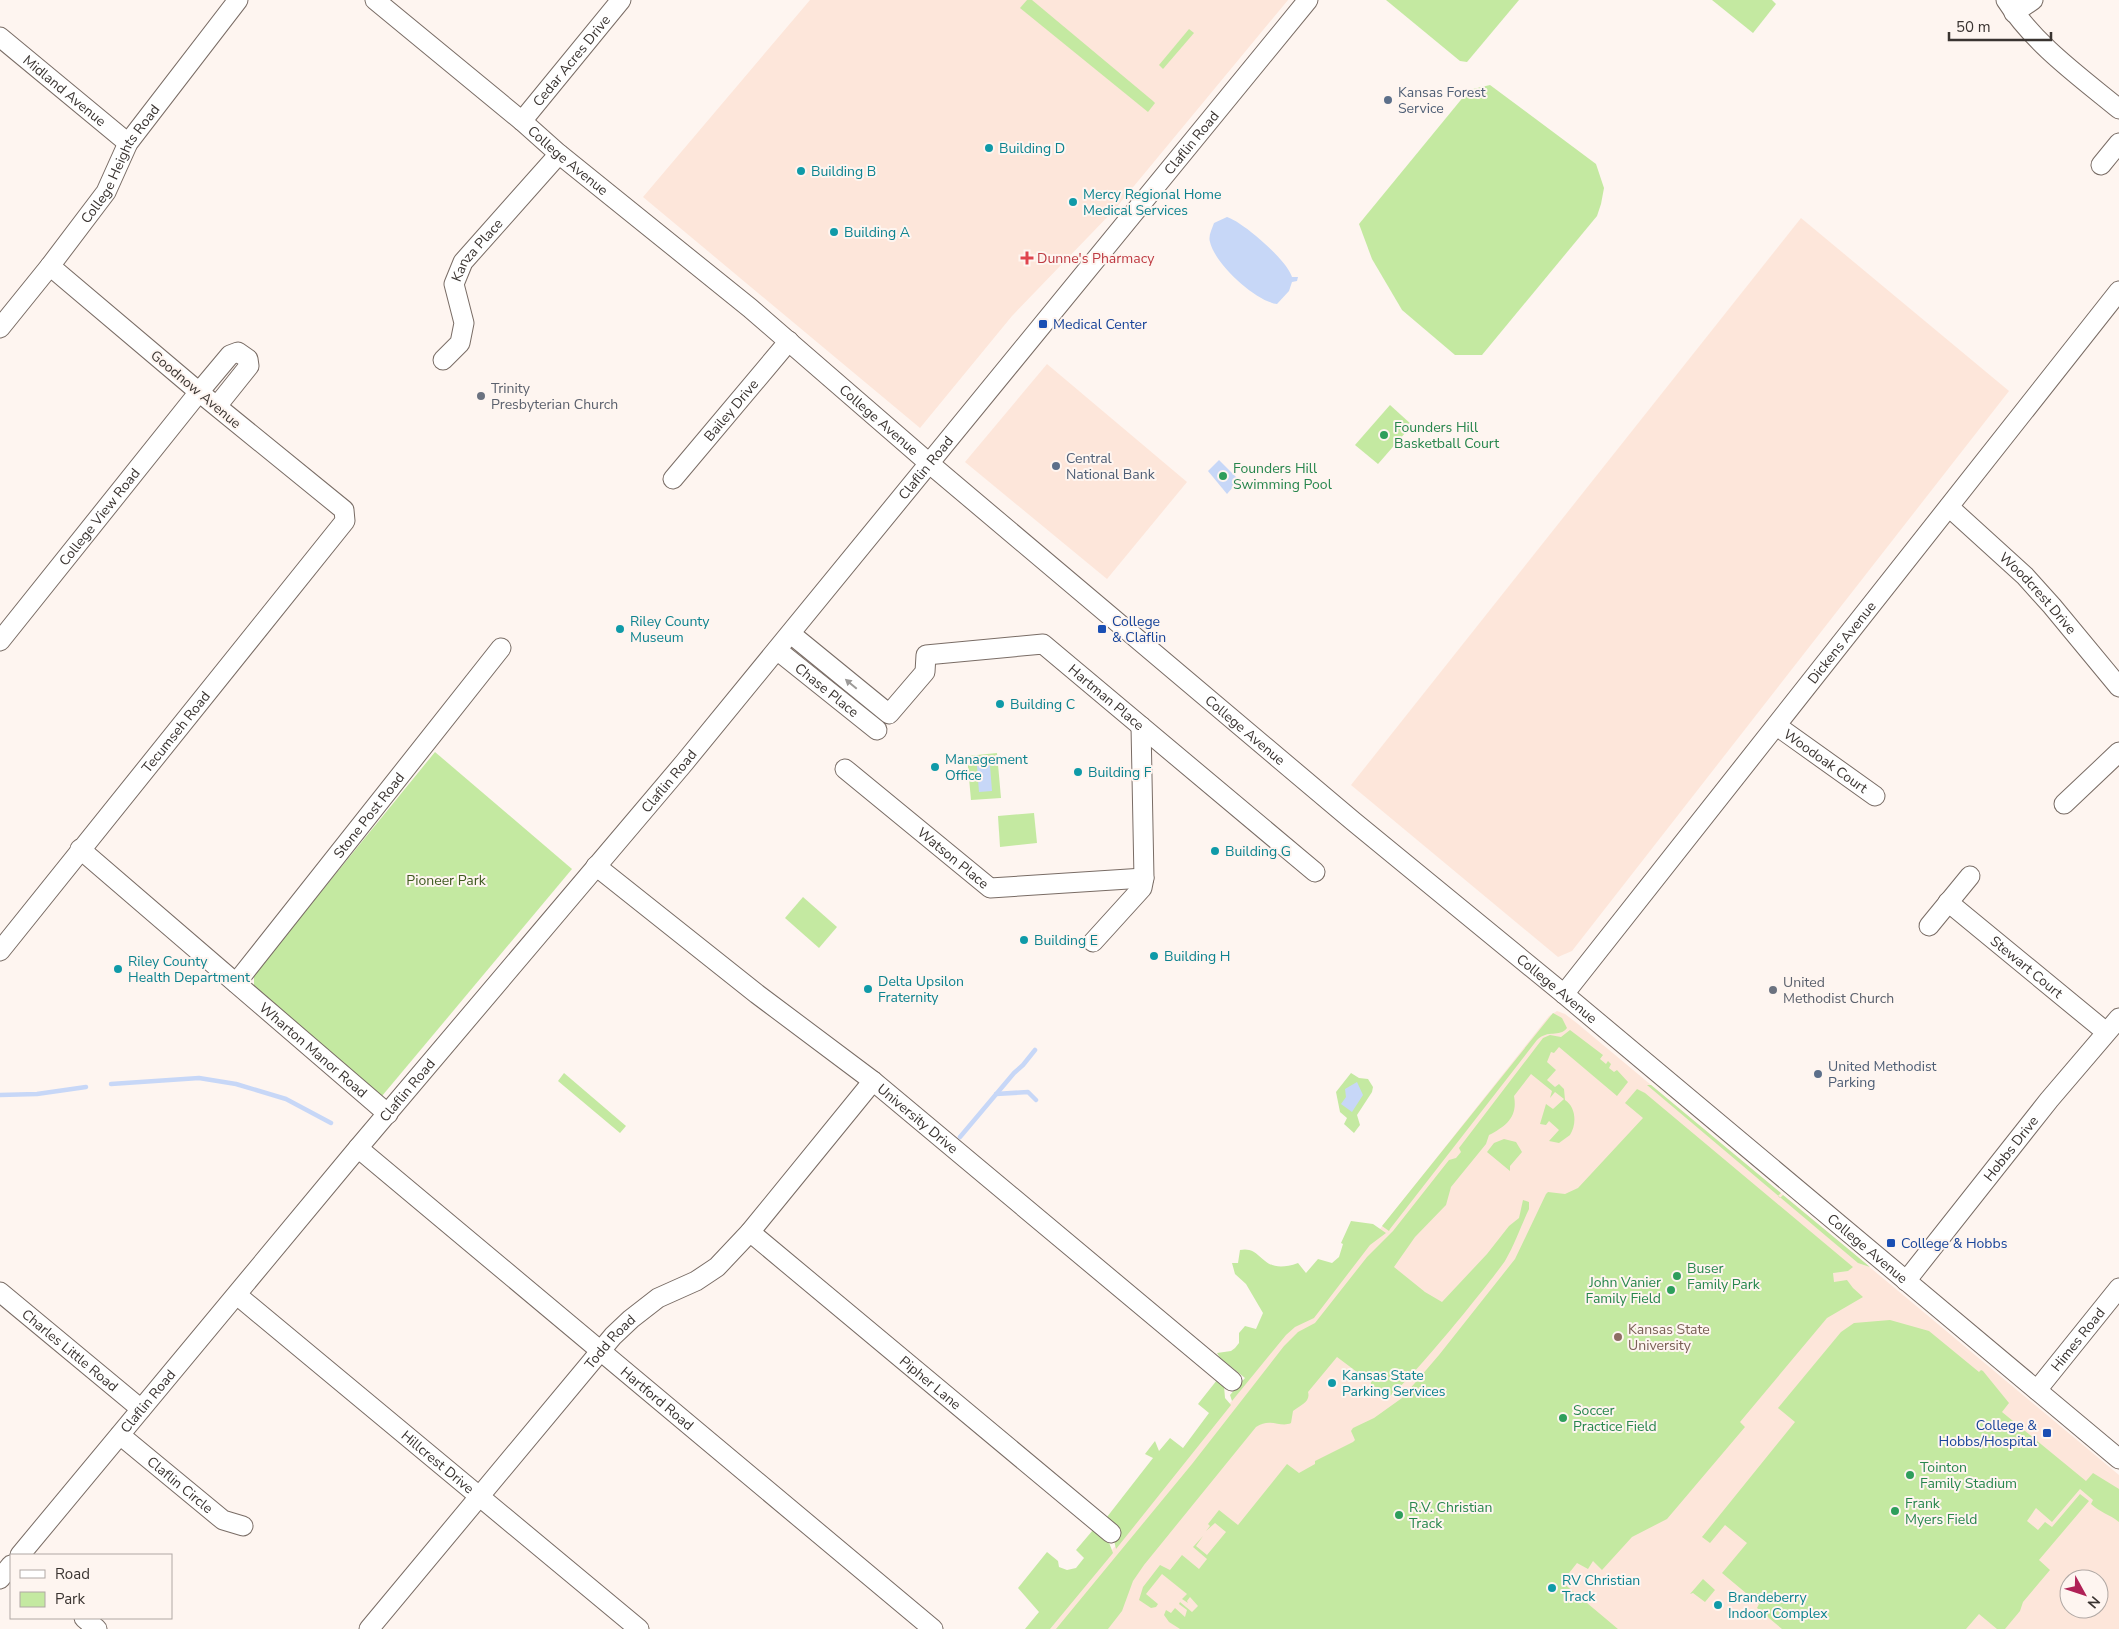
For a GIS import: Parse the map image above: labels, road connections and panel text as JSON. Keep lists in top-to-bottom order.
{
  "streets": {
    "street": [
      "Cedar Acres Drive",
      "Midland Avenue",
      "Claflin Road",
      "College Avenue",
      "College Heights Road",
      "Kanza Place",
      "Goodnow Avenue",
      "Bailey Drive",
      "College View Road",
      "Woodcrest Drive",
      "Dickens Avenue",
      "Chase Place",
      "Hartman Place",
      "Tecumseh Road",
      "Woodoak Court",
      "Stone Post Road",
      "Watson Place",
      "Stewart Court",
      "Wharton Manor Road",
      "University Drive",
      "Hobbs Drive",
      "Himes Road",
      "Todd Road",
      "Charles Little Road",
      "Pipher Lane",
      "Hartford Road",
      "Hillcrest Drive",
      "Claflin Circle"
    ]
  },
  "crossings": [
    ["Cedar Acres Drive", "College Avenue"],
    ["Midland Avenue", "College Heights Road"],
    ["Claflin Road", "College Avenue"],
    ["Claflin Road", "Chase Place"],
    ["Claflin Road", "Wharton Manor Road"],
    ["Claflin Road", "University Drive"],
    ["Claflin Road", "Charles Little Road"],
    ["Claflin Road", "Hartford Road"],
    ["Claflin Road", "Hillcrest Drive"],
    ["Claflin Road", "Claflin Circle"],
    ["College Avenue", "Kanza Place"],
    ["College Avenue", "Bailey Drive"],
    ["College Avenue", "Dickens Avenue"],
    ["College Avenue", "Hobbs Drive"],
    ["College Avenue", "Himes Road"],
    ["College Heights Road", "Goodnow Avenue"],
    ["Goodnow Avenue", "College View Road"],
    ["Goodnow Avenue", "Tecumseh Road"],
    ["Woodcrest Drive", "Dickens Avenue"],
    ["Dickens Avenue", "Woodoak Court"],
    ["Chase Place", "Hartman Place"],
    ["Tecumseh Road", "Wharton Manor Road"],
    ["Stone Post Road", "Wharton Manor Road"],
    ["Stewart Court", "Hobbs Drive"],
    ["University Drive", "Todd Road"],
    ["Todd Road", "Pipher Lane"],
    ["Todd Road", "Hartford Road"],
    ["Todd Road", "Hillcrest Drive"]
  ],
  "parks": ["Pioneer Park"],
  "places": {
    "other": [
      "Kansas Forest Service",
      "Building D",
      "Building B",
      "Mercy Regional Home Medical Services",
      "Building A",
      "Trinity Presbyterian Church",
      "Founders Hill Basketball Court",
      "Central National Bank",
      "Founders Hill Swimming Pool",
      "Riley County Museum",
      "Building C",
      "Management Office",
      "Building F",
      "Building G",
      "Building E",
      "Building H",
      "Riley County Health Department",
      "Delta Upsilon Fraternity",
      "United Methodist Church",
      "United Methodist Parking",
      "Buser Family Park",
      "John Vanier Family Field",
      "Kansas State University",
      "Kansas State Parking Services",
      "Soccer Practice Field",
      "Tointon Family Stadium",
      "Frank Myers Field",
      "R.V. Christian Track",
      "RV Christian Track",
      "Brandeberry Indoor Complex"
    ],
    "health": ["Dunne's Pharmacy"],
    "transit": [
      "Medical Center",
      "College & Claflin",
      "College & Hobbs",
      "College & Hobbs/Hospital"
    ]
  },
  "legend": ["Road", "Park"],
  "scale_bar": "50 m",
  "north": "bottom right"
}
